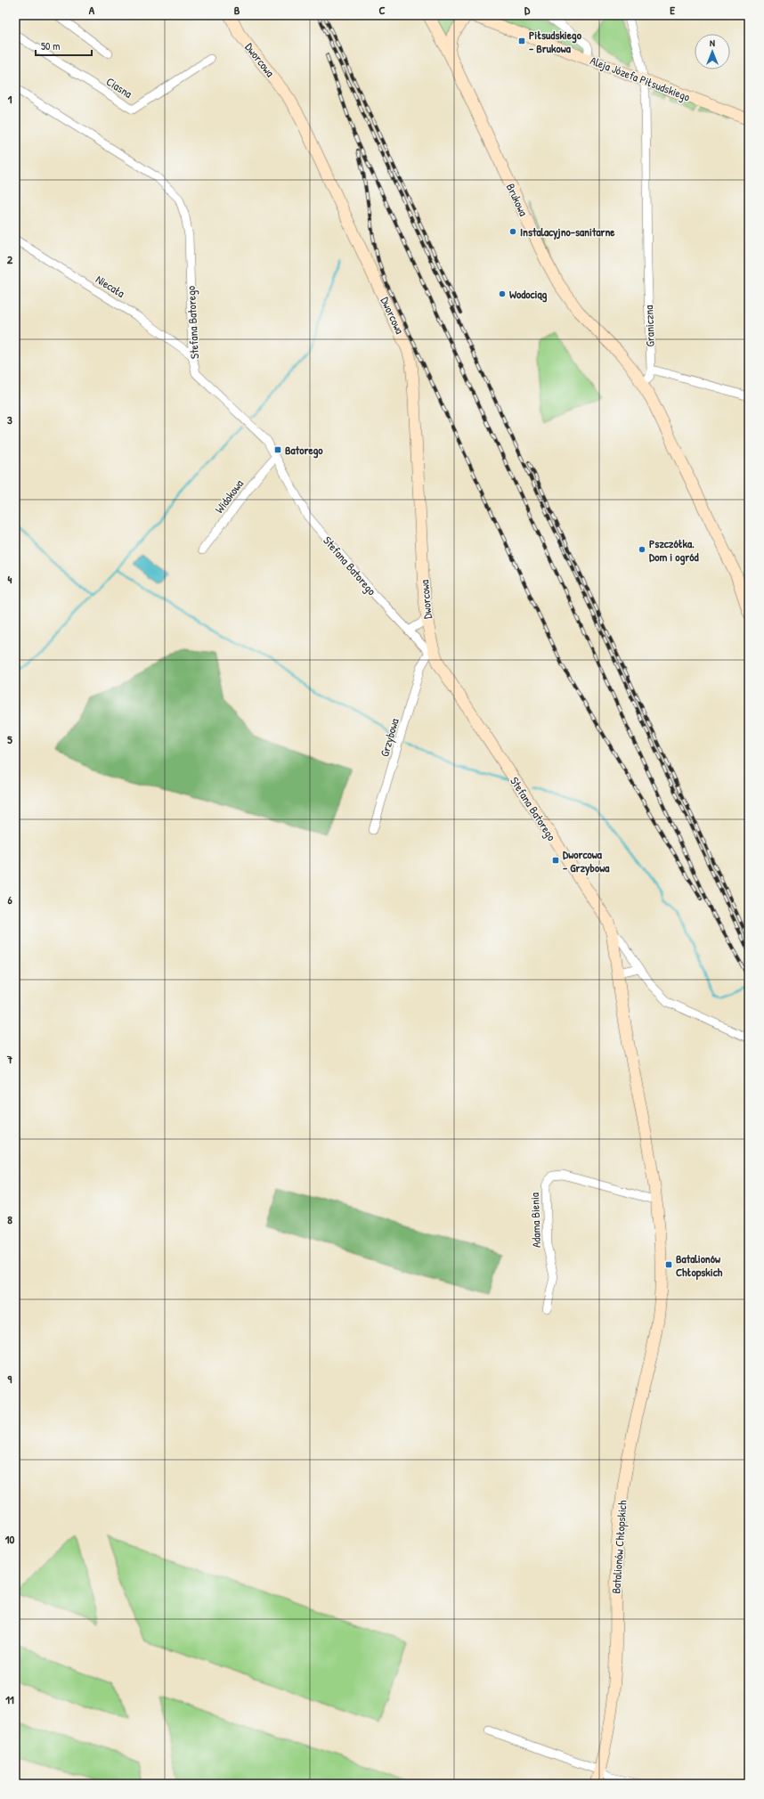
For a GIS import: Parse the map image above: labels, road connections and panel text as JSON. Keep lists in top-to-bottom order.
{
  "streets": {
    "street": [
      "Dworcowa",
      "Aleja Józefa Piłsudskiego",
      "Ciasna",
      "Brukowa",
      "Niecała",
      "Stefana Batorego",
      "Graniczna",
      "Widokowa",
      "Grzybowa",
      "Adama Bienia",
      "Batalionów Chłopskich"
    ]
  },
  "crossings": [
    ["Dworcowa", "Stefana Batorego"],
    ["Dworcowa", "Grzybowa"],
    ["Aleja Józefa Piłsudskiego", "Graniczna"],
    ["Niecała", "Stefana Batorego"],
    ["Stefana Batorego", "Widokowa"],
    ["Stefana Batorego", "Grzybowa"],
    ["Stefana Batorego", "Batalionów Chłopskich"],
    ["Adama Bienia", "Batalionów Chłopskich"]
  ],
  "places": {
    "transit": [
      "Piłsudskiego - Brukowa",
      "Batorego",
      "Dworcowa - Grzybowa",
      "Batalionów Chłopskich"
    ],
    "other": ["Instalacyjno-sanitarne", "Wodociąg", "Pszczółka. Dom i ogród"]
  },
  "scale_bar": "50 m",
  "north": "top",
  "grid": {
    "columns": [
      "A",
      "B",
      "C",
      "D",
      "E"
    ],
    "rows": [
      "1",
      "2",
      "3",
      "4",
      "5",
      "6",
      "7",
      "8",
      "9",
      "10",
      "11"
    ]
  }
}
